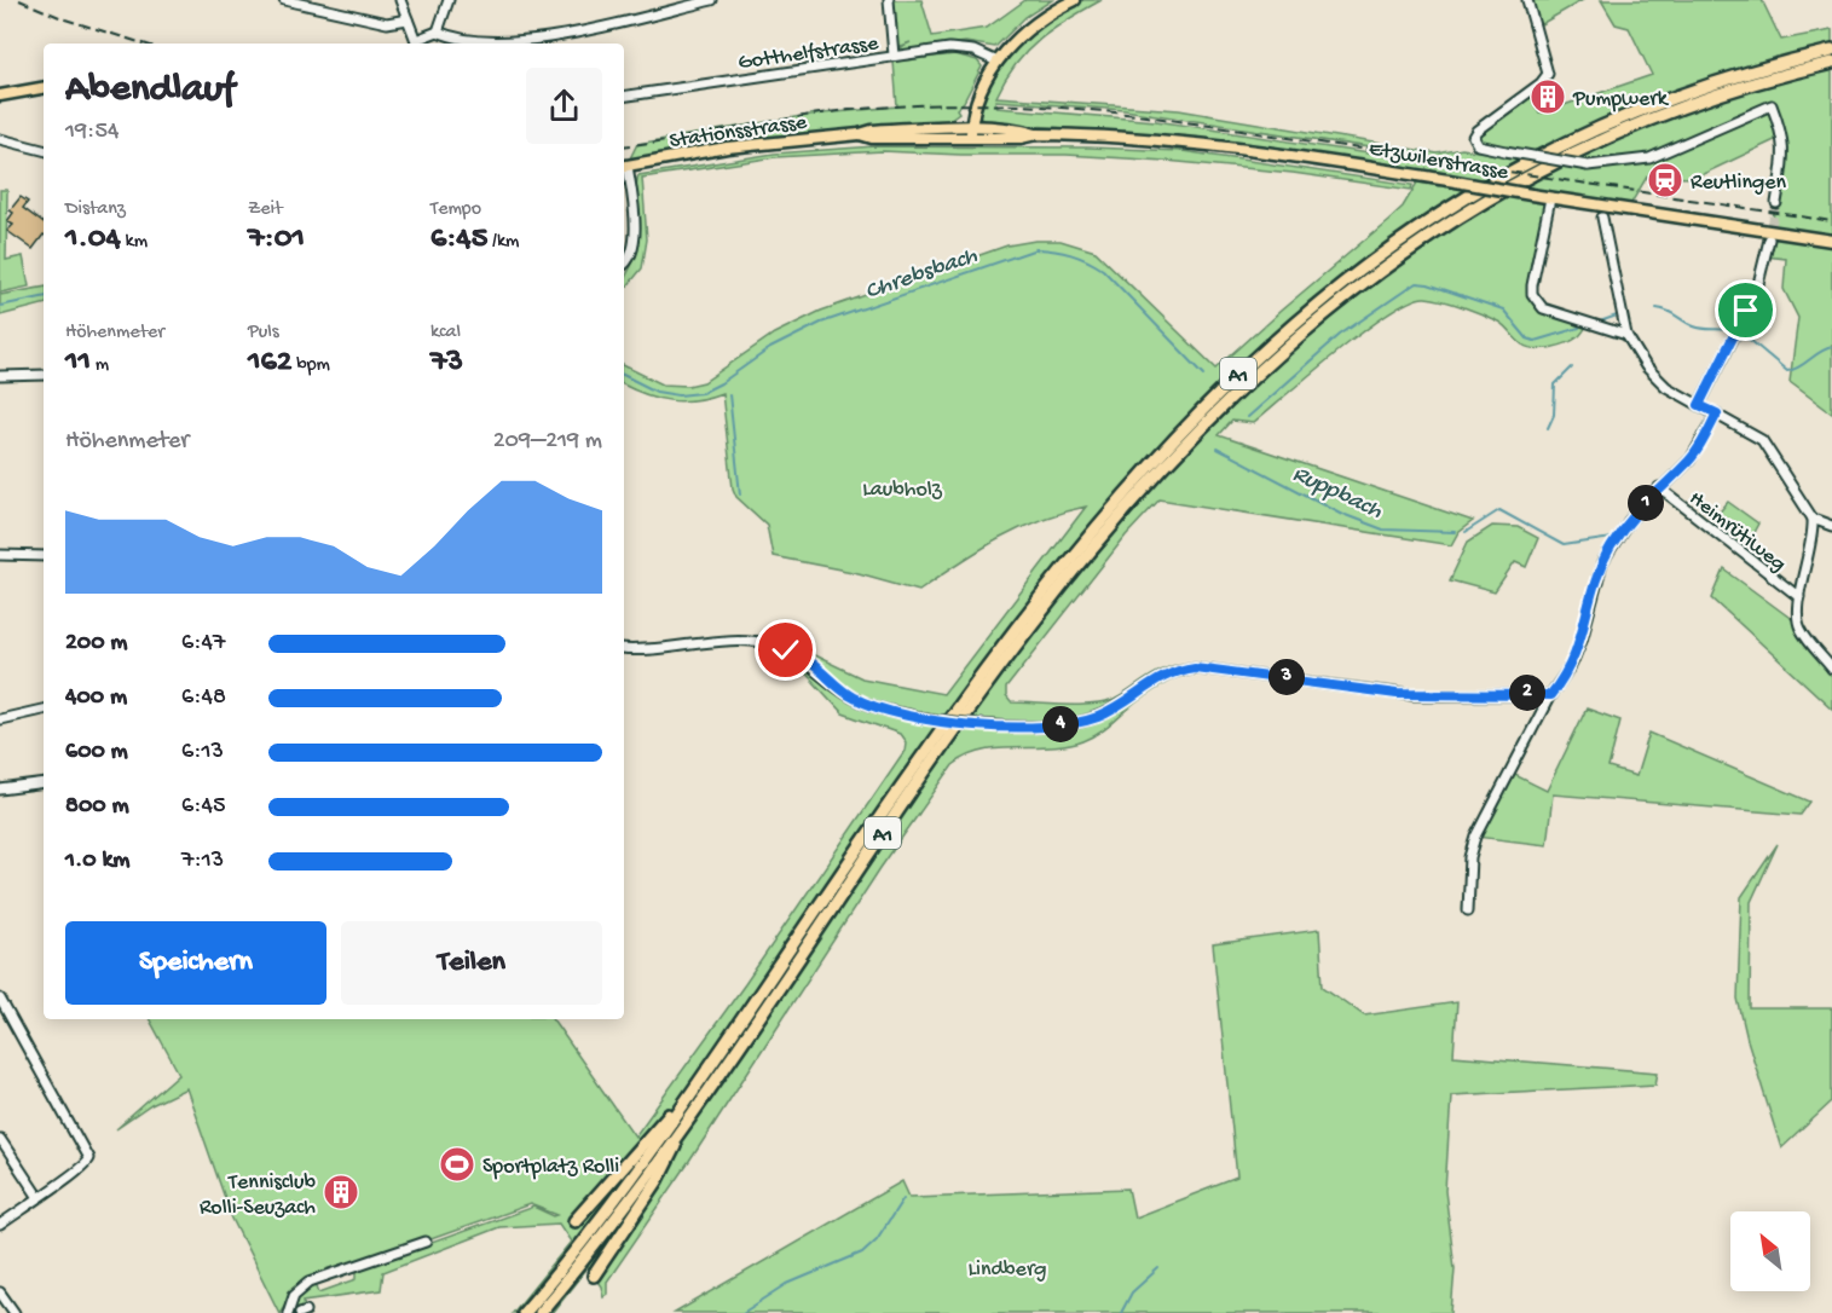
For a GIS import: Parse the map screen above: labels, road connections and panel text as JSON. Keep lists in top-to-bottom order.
{
  "streets": {
    "highway": ["A1"],
    "main road": ["Stationsstrasse", "Etzwilerstrasse"],
    "street": ["Gotthelfstrasse", "Heimrütiweg"]
  },
  "crossings": [
    ["Stationsstrasse", "Etzwilerstrasse"]
  ],
  "water": ["Chrebsbach", "Ruppbach"],
  "parks": ["Laubholz", "Lindberg"],
  "places": {
    "building": ["Pumpwerk", "Tennisclub Rolli-Seuzach"],
    "station": ["Reutlingen"],
    "sports": ["Sportplatz Rolli"]
  },
  "north": "top left",
  "page": {
    "heading": ["Abendlauf", "19:54"],
    "stats": [
      ["Distanz", "1.04 km"],
      ["Zeit", "7:01"],
      ["Tempo", "6:45 /km"],
      ["Höhenmeter", "11 m"],
      ["Puls", "162 bpm"],
      ["kcal", "73"]
    ],
    "chart": ["Höhenmeter", "209–219 m"],
    "pins": [
      "1",
      "3",
      "2",
      "4"
    ],
    "list": [
      {
        "name": "200 m",
        "note": "6:47"
      },
      {
        "name": "400 m",
        "note": "6:48"
      },
      {
        "name": "600 m",
        "note": "6:13"
      },
      {
        "name": "800 m",
        "note": "6:45"
      },
      {
        "name": "1.0 km",
        "note": "7:13"
      }
    ],
    "buttons": ["Speichern", "Teilen"]
  }
}
